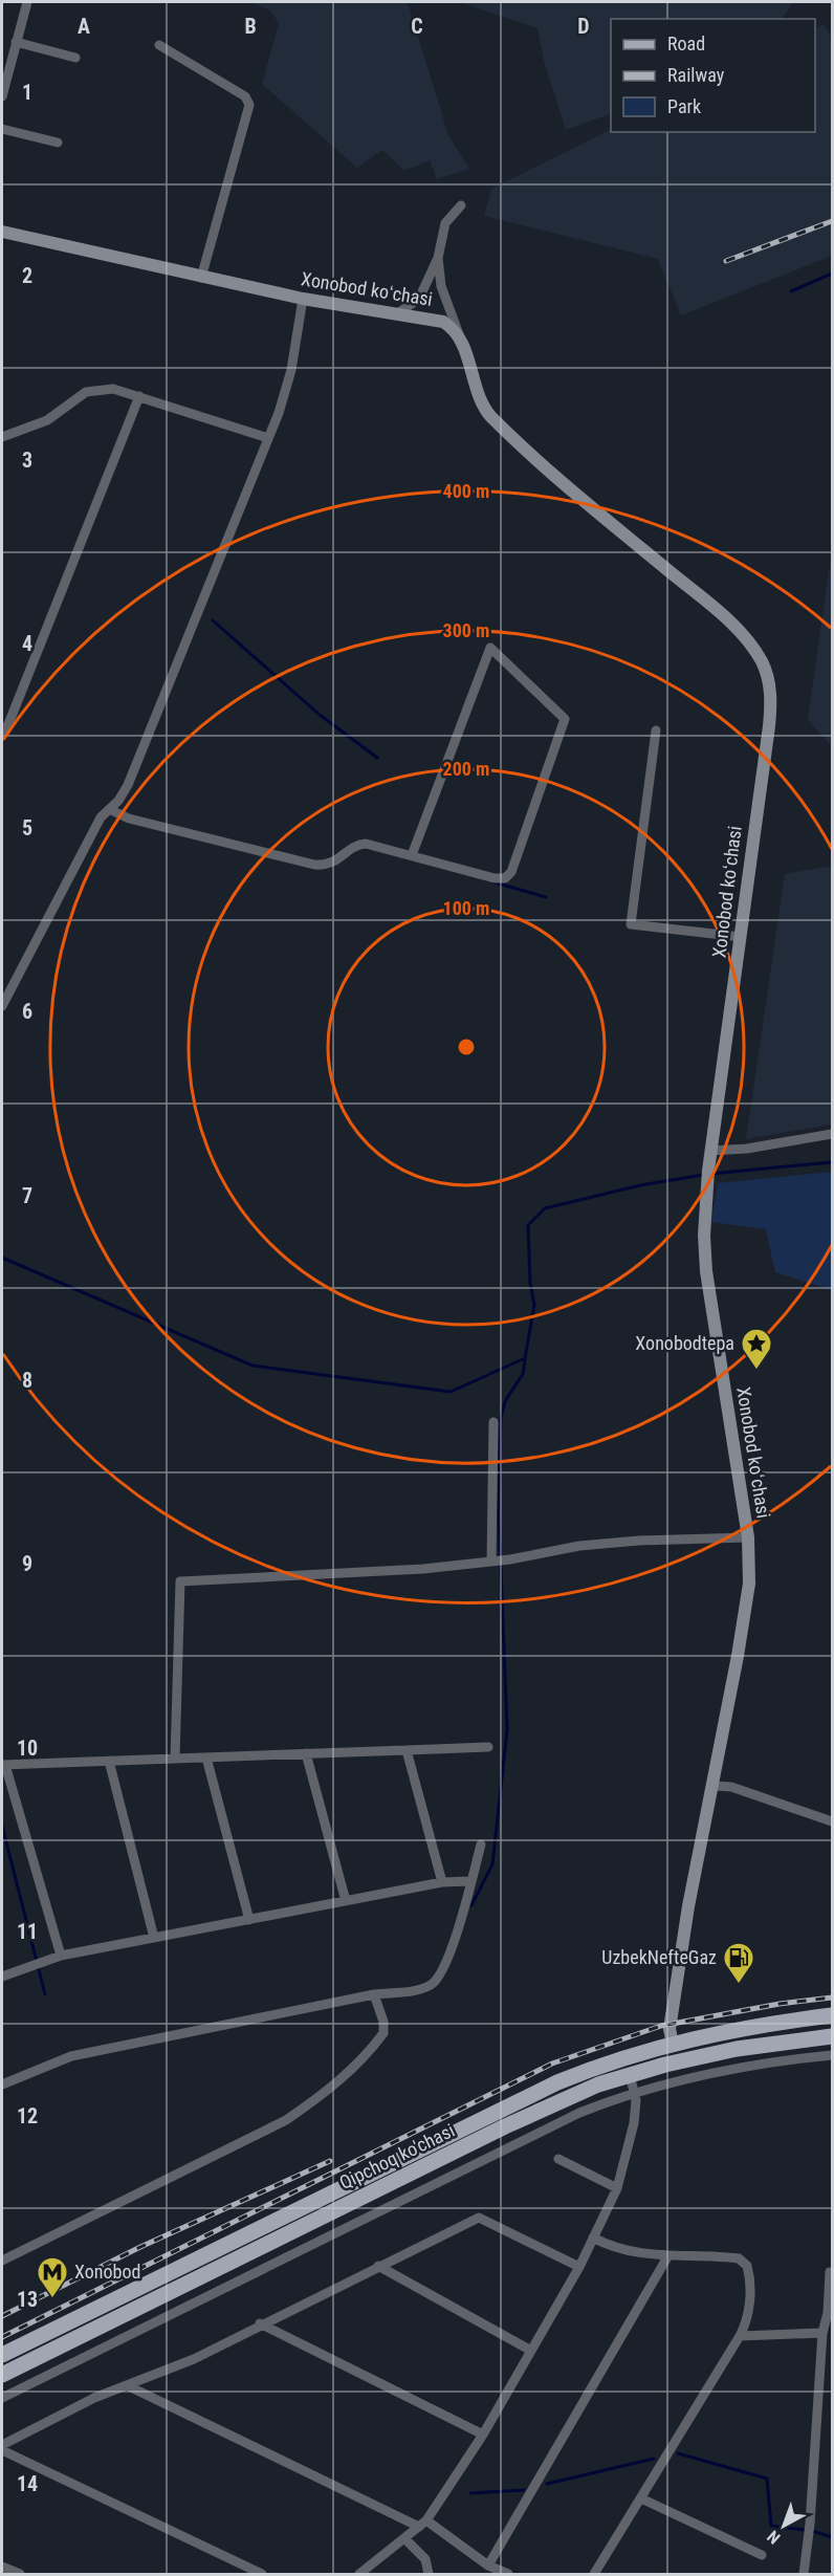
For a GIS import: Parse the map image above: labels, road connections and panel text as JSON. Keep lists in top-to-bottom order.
{
  "streets": {
    "main road": ["Xonobod koʻchasi", "Qipchoq ko'chasi"]
  },
  "crossings": [
    ["Xonobod koʻchasi", "Qipchoq ko'chasi"]
  ],
  "places": {
    "place": ["Xonobodtepa"],
    "fuel station": ["UzbekNefteGaz"],
    "metro station": ["Xonobod"]
  },
  "legend": ["Road", "Railway", "Park"],
  "north": "bottom left",
  "grid": {
    "columns": [
      "A",
      "B",
      "C",
      "D"
    ],
    "rows": [
      "1",
      "2",
      "3",
      "4",
      "5",
      "6",
      "7",
      "8",
      "9",
      "10",
      "11",
      "12",
      "13",
      "14"
    ]
  },
  "rings": [
    "400 m",
    "300 m",
    "200 m",
    "100 m"
  ]
}
